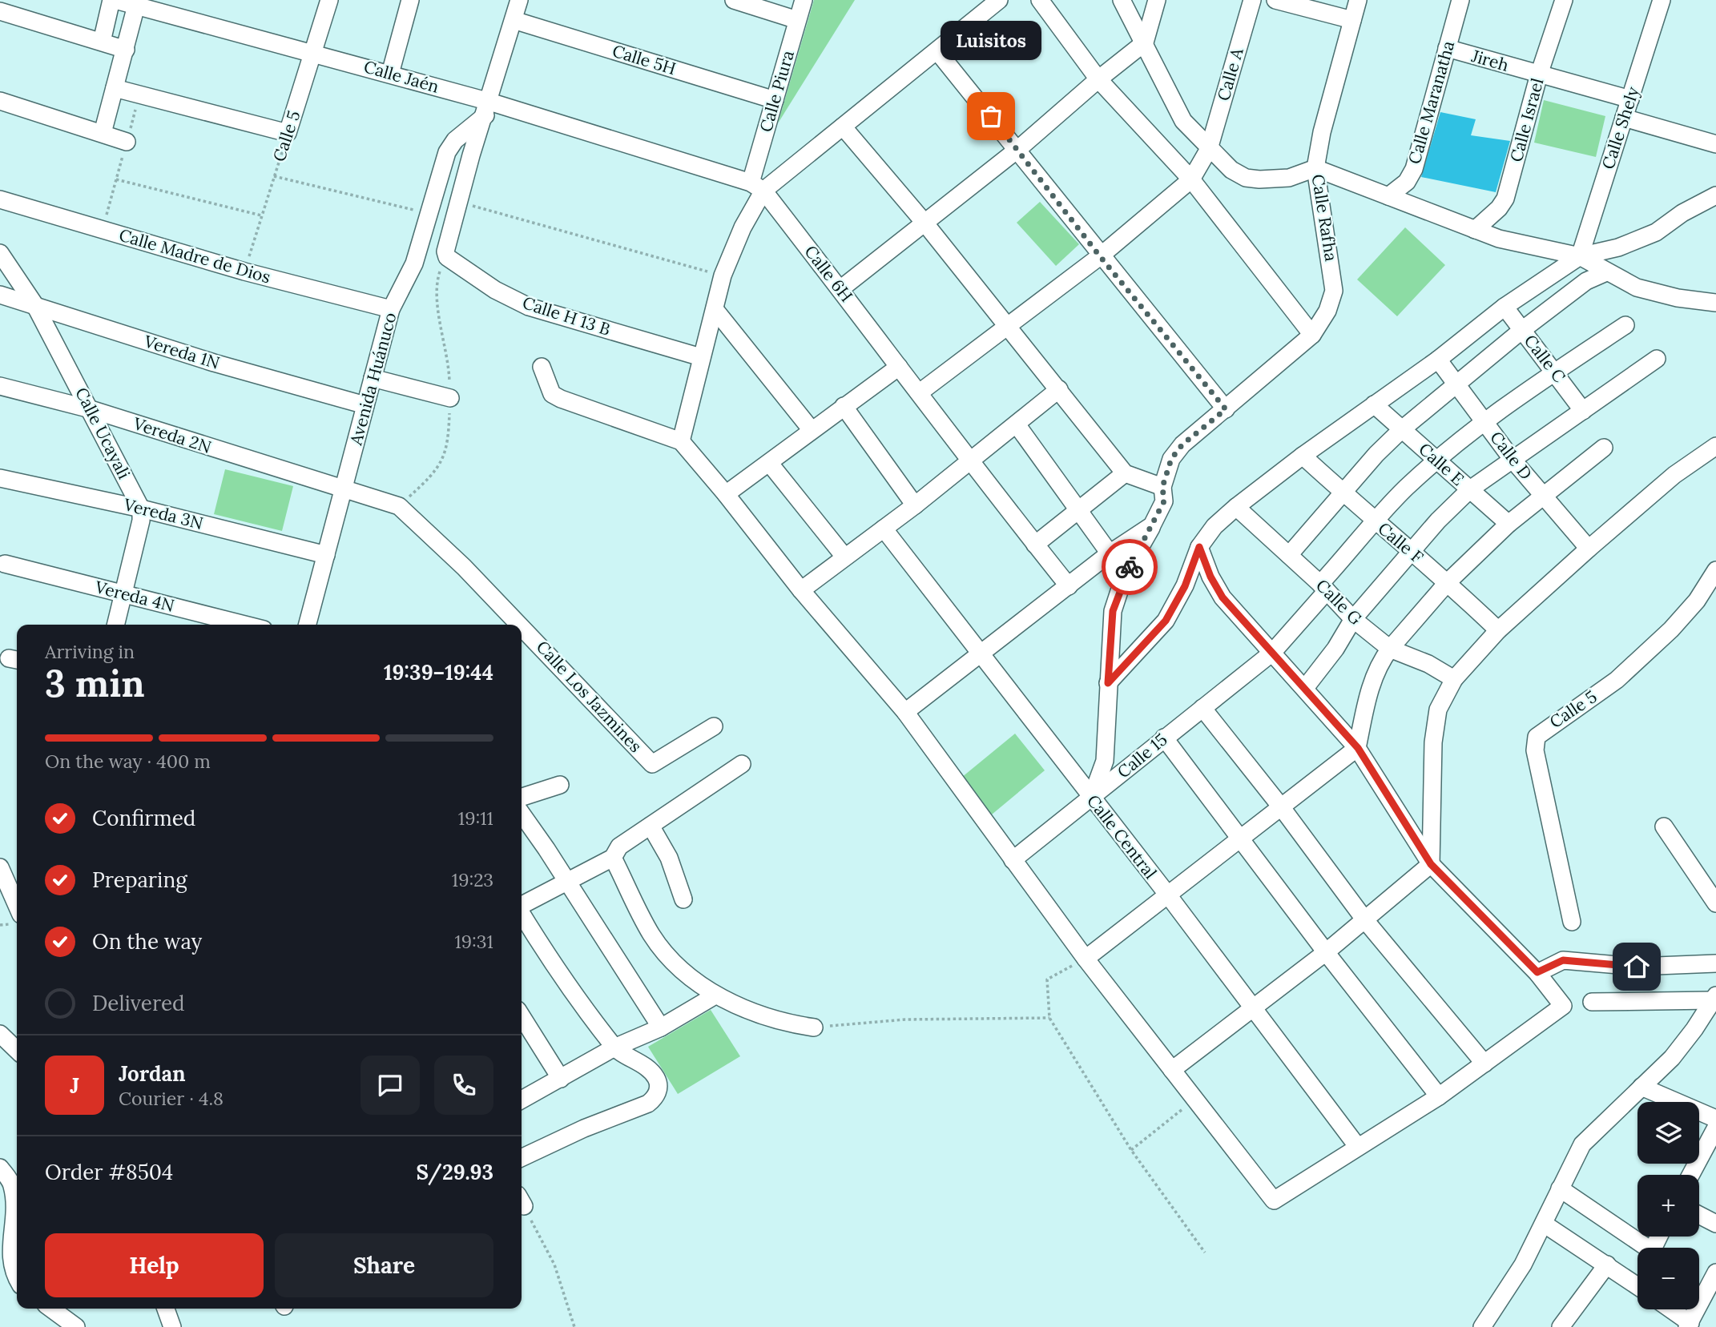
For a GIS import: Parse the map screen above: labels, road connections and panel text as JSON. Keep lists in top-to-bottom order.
{
  "streets": {
    "street": [
      "Calle 5H",
      "Jireh",
      "Calle A",
      "Calle Jaén",
      "Calle Piura",
      "Calle Maranatha",
      "Calle Israel",
      "Calle Shely",
      "Calle 5",
      "Calle Rafha",
      "Calle Madre de Dios",
      "Calle 6H",
      "Calle H 13 B",
      "Vereda 1N",
      "Calle C",
      "Avenida Huánuco",
      "Calle Ucayali",
      "Vereda 2N",
      "Calle D",
      "Calle E",
      "Vereda 3N",
      "Calle F",
      "Vereda 4N",
      "Calle G",
      "Calle Los Jazmines",
      "Calle 15",
      "Calle Central"
    ]
  },
  "crossings": [
    ["Calle 5H", "Calle Piura"],
    ["Jireh", "Calle Maranatha"],
    ["Jireh", "Calle Israel"],
    ["Jireh", "Calle Shely"],
    ["Calle A", "Calle 6H"],
    ["Calle Jaén", "Calle 5"],
    ["Calle Jaén", "Avenida Huánuco"],
    ["Calle Piura", "Calle 6H"],
    ["Calle 5", "Calle Madre de Dios"],
    ["Calle Rafha", "Calle 15"],
    ["Calle Rafha", "Calle Central"],
    ["Calle Madre de Dios", "Avenida Huánuco"],
    ["Vereda 1N", "Avenida Huánuco"],
    ["Vereda 1N", "Calle Ucayali"],
    ["Calle C", "Calle 15"],
    ["Avenida Huánuco", "Vereda 2N"],
    ["Avenida Huánuco", "Vereda 3N"],
    ["Avenida Huánuco", "Calle Los Jazmines"],
    ["Calle Ucayali", "Vereda 2N"],
    ["Calle Ucayali", "Vereda 3N"],
    ["Vereda 2N", "Calle Los Jazmines"],
    ["Calle D", "Calle 15"],
    ["Calle E", "Calle 15"],
    ["Calle F", "Calle 15"],
    ["Calle G", "Calle 15"],
    ["Calle 15", "Calle Central"]
  ],
  "places": ["Luisitos"],
  "page": {
    "bubble": "Luisitos",
    "heading": ["3 min", "Arriving in", "19:39–19:44"],
    "panel": [
      "Jordan",
      "Courier · 4.8",
      "Order #8504",
      "S/29.93"
    ],
    "bar": "On the way · 400 m",
    "list": [
      ["Confirmed", "19:11"],
      ["Preparing", "19:23"],
      ["On the way", "19:31"],
      "Delivered"
    ],
    "round": "J",
    "map_buttons": ["+", "−"],
    "buttons": ["Help", "Share"]
  }
}
